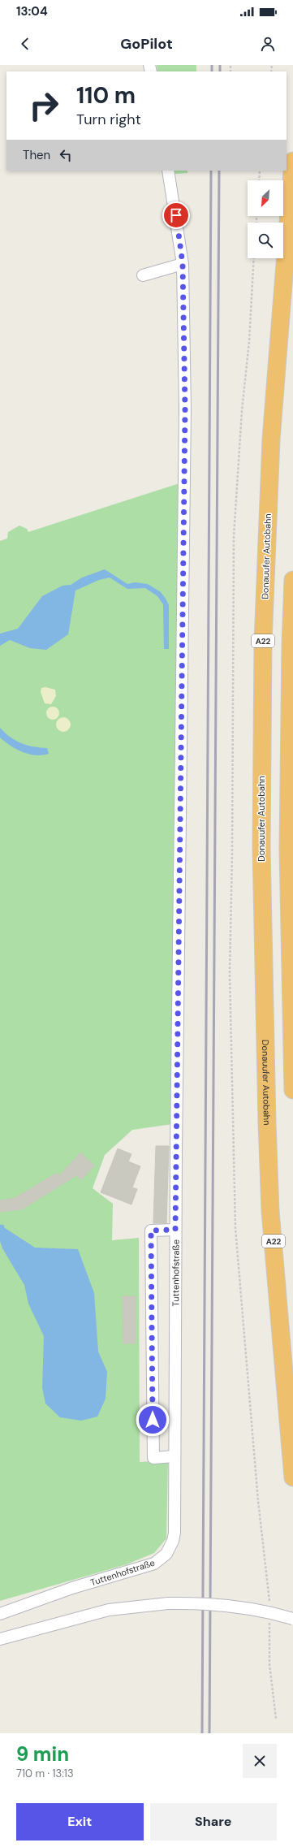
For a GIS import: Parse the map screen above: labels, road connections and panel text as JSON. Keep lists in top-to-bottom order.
{
  "streets": {
    "highway": ["Donauufer Autobahn", "A22"],
    "street": ["Tuttenhofstraße"]
  },
  "north": "bottom left",
  "page": {
    "status": "13:04",
    "header": "GoPilot",
    "turn": ["110 m", "Turn right"],
    "then": "Then",
    "heading": ["9 min", "710 m · 13:13"],
    "buttons": ["Exit", "Share"]
  }
}
